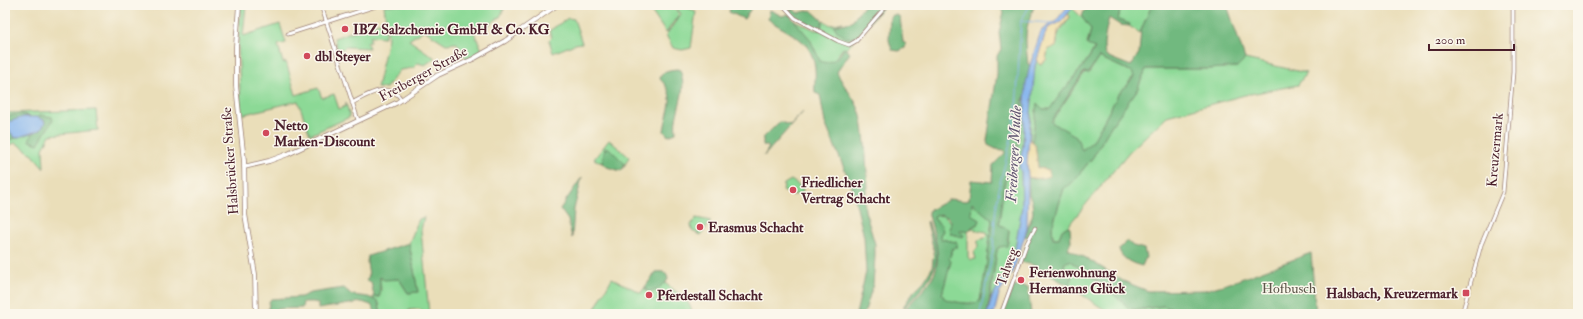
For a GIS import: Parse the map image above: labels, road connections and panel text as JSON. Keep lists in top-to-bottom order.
{
  "streets": {
    "street": [
      "Freiberger Straße",
      "Kreuzermark",
      "Halsbrücker Straße",
      "Talweg"
    ]
  },
  "crossings": [
    ["Freiberger Straße", "Halsbrücker Straße"]
  ],
  "water": ["Freiberger Mulde"],
  "parks": ["Hofbusch"],
  "places": {
    "other": [
      "IBZ Salzchemie GmbH & Co. KG",
      "dbl Steyer",
      "Netto Marken-Discount",
      "Friedlicher Vertrag Schacht",
      "Erasmus Schacht",
      "Ferienwohnung Hermanns Glück",
      "Pferdestall Schacht"
    ],
    "transit": ["Halsbach, Kreuzermark"]
  },
  "scale_bar": "200 m"
}
